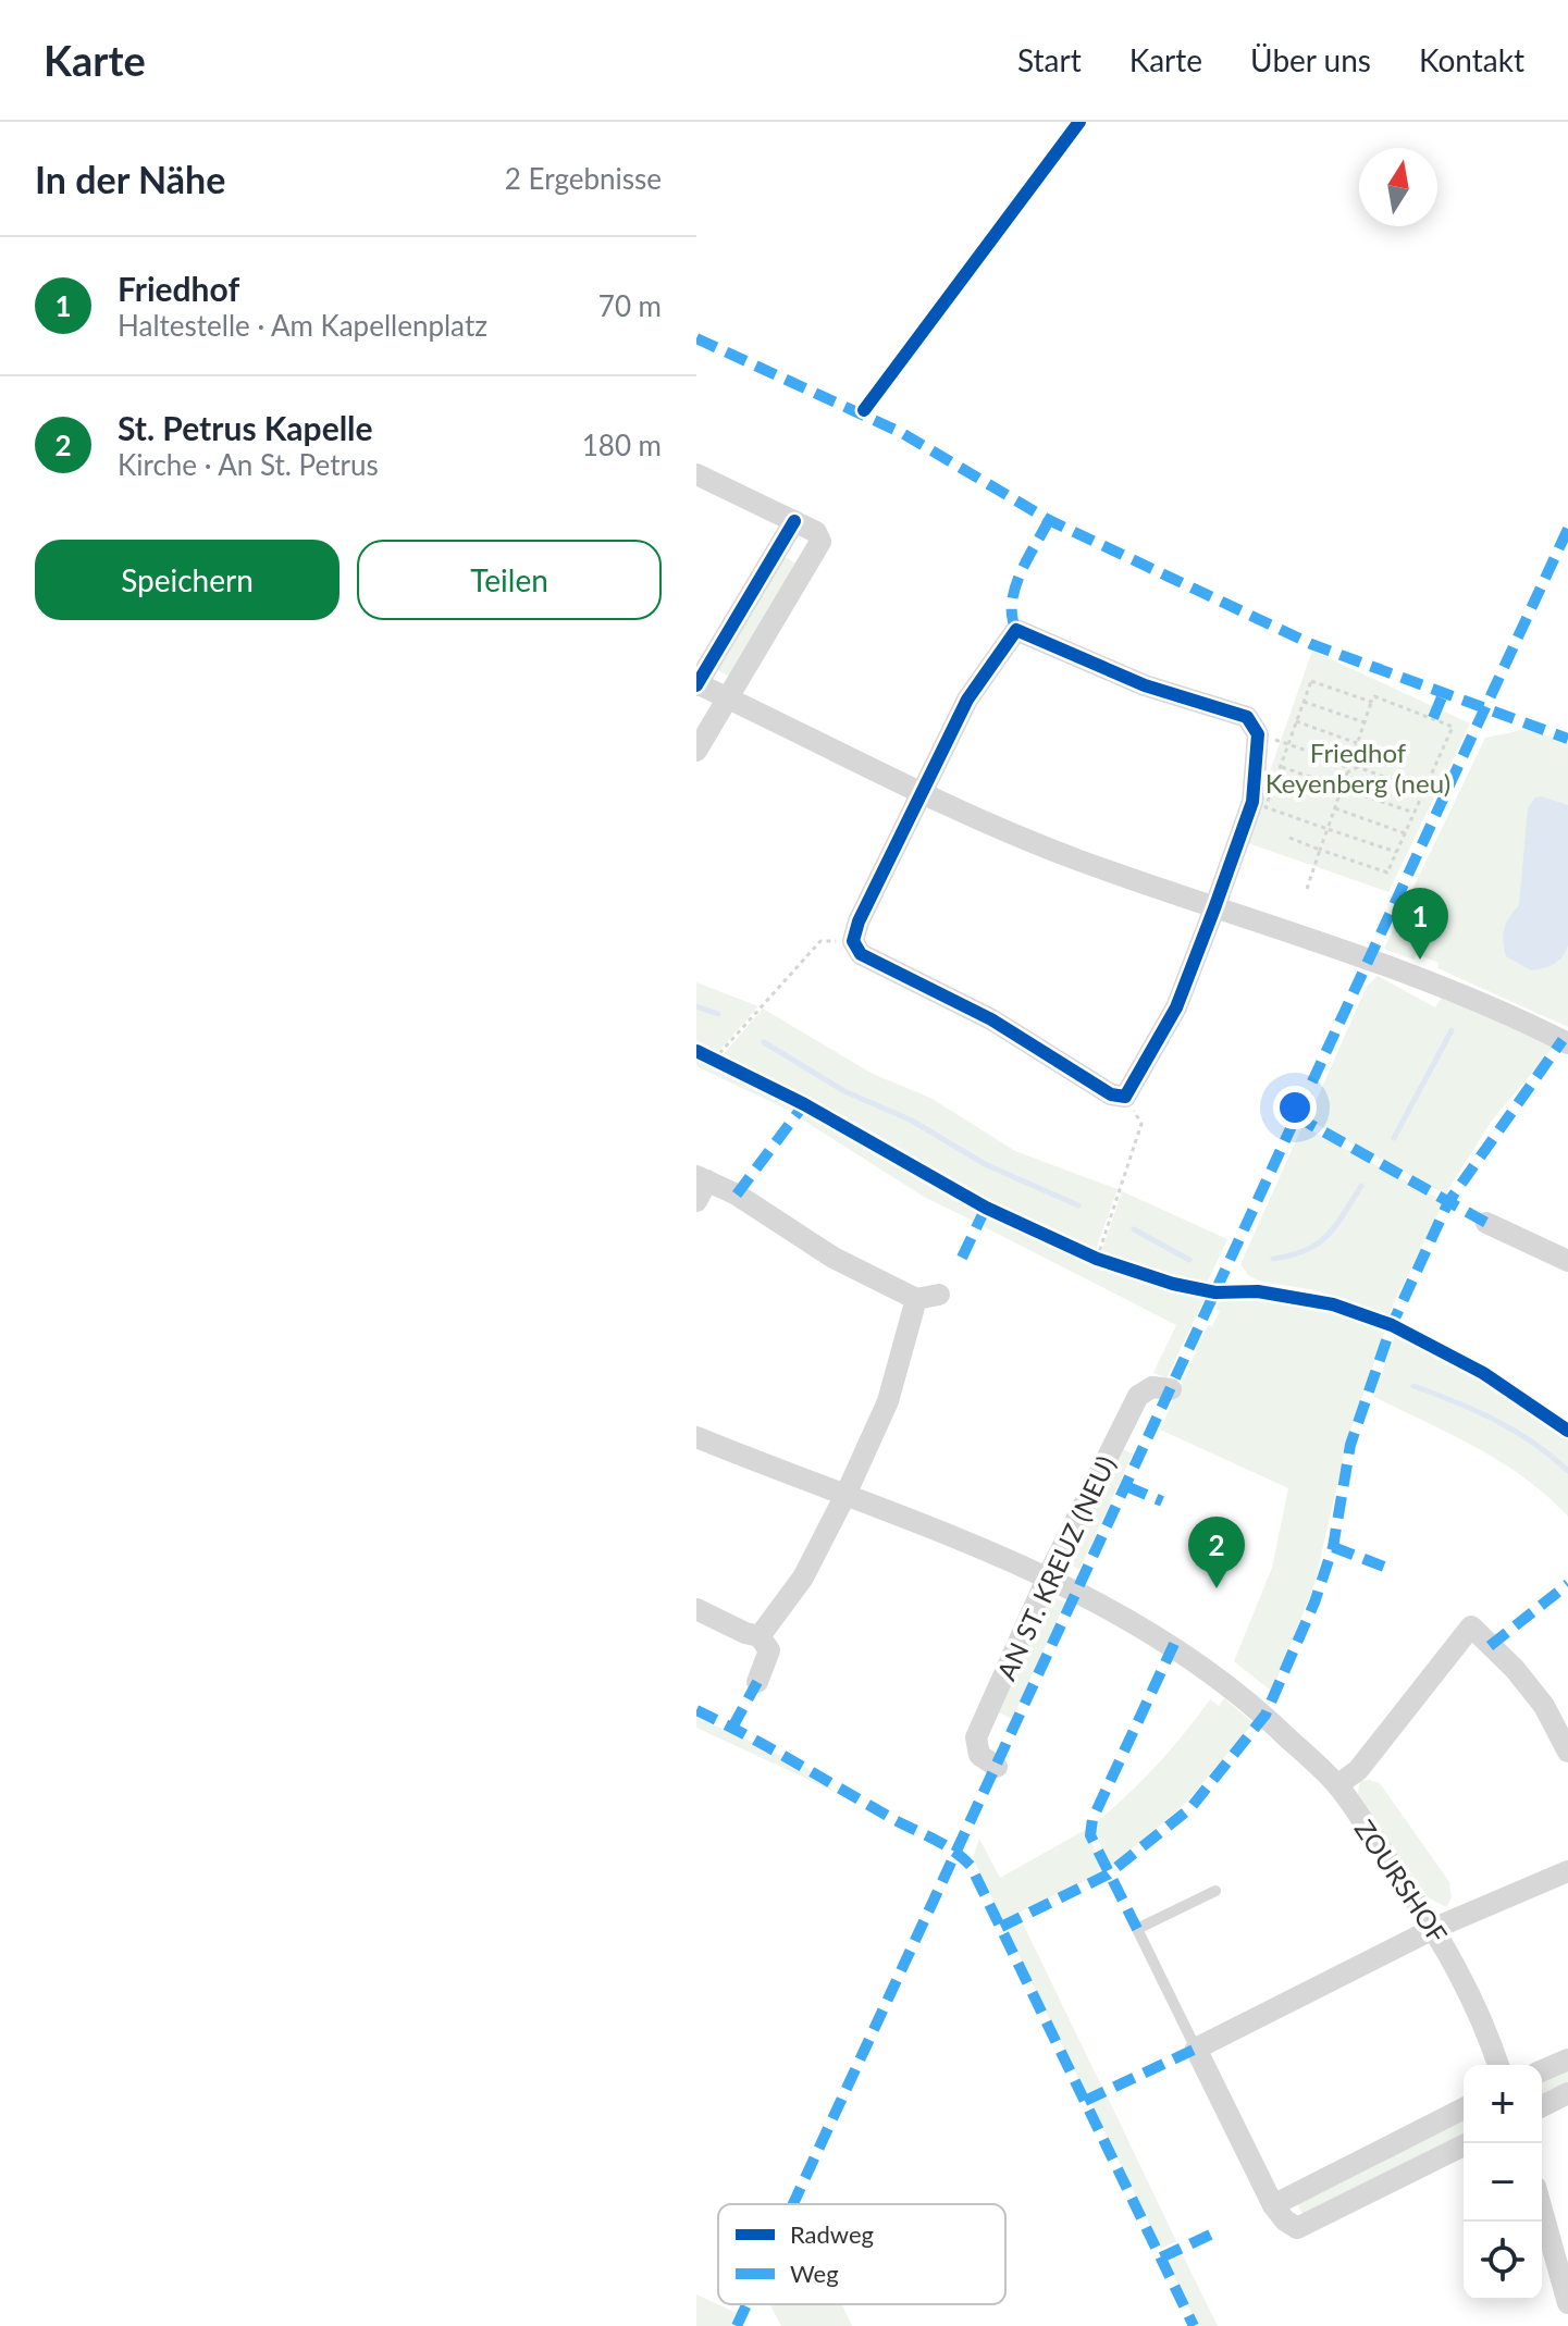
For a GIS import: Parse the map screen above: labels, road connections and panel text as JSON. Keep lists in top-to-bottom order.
{
  "streets": {
    "street": ["AN ST. KREUZ (NEU)", "ZOURSHOF"]
  },
  "crossings": [
    ["AN ST. KREUZ (NEU)", "ZOURSHOF"]
  ],
  "parks": ["Friedhof Keyenberg (neu)"],
  "legend": ["Radweg", "Weg"],
  "north": "top",
  "page": {
    "header": "Karte",
    "nav": [
      "Start",
      "Karte",
      "Über uns",
      "Kontakt"
    ],
    "heading": ["In der Nähe", "2 Ergebnisse"],
    "list": [
      {
        "mark": "1",
        "name": "Friedhof",
        "note": "Haltestelle · Am Kapellenplatz",
        "value": "70 m"
      },
      {
        "mark": "2",
        "name": "St. Petrus Kapelle",
        "note": "Kirche · An St. Petrus",
        "value": "180 m"
      }
    ],
    "buttons": ["Speichern", "Teilen"],
    "pins": ["1", "2"],
    "map_buttons": ["+", "−"]
  }
}
